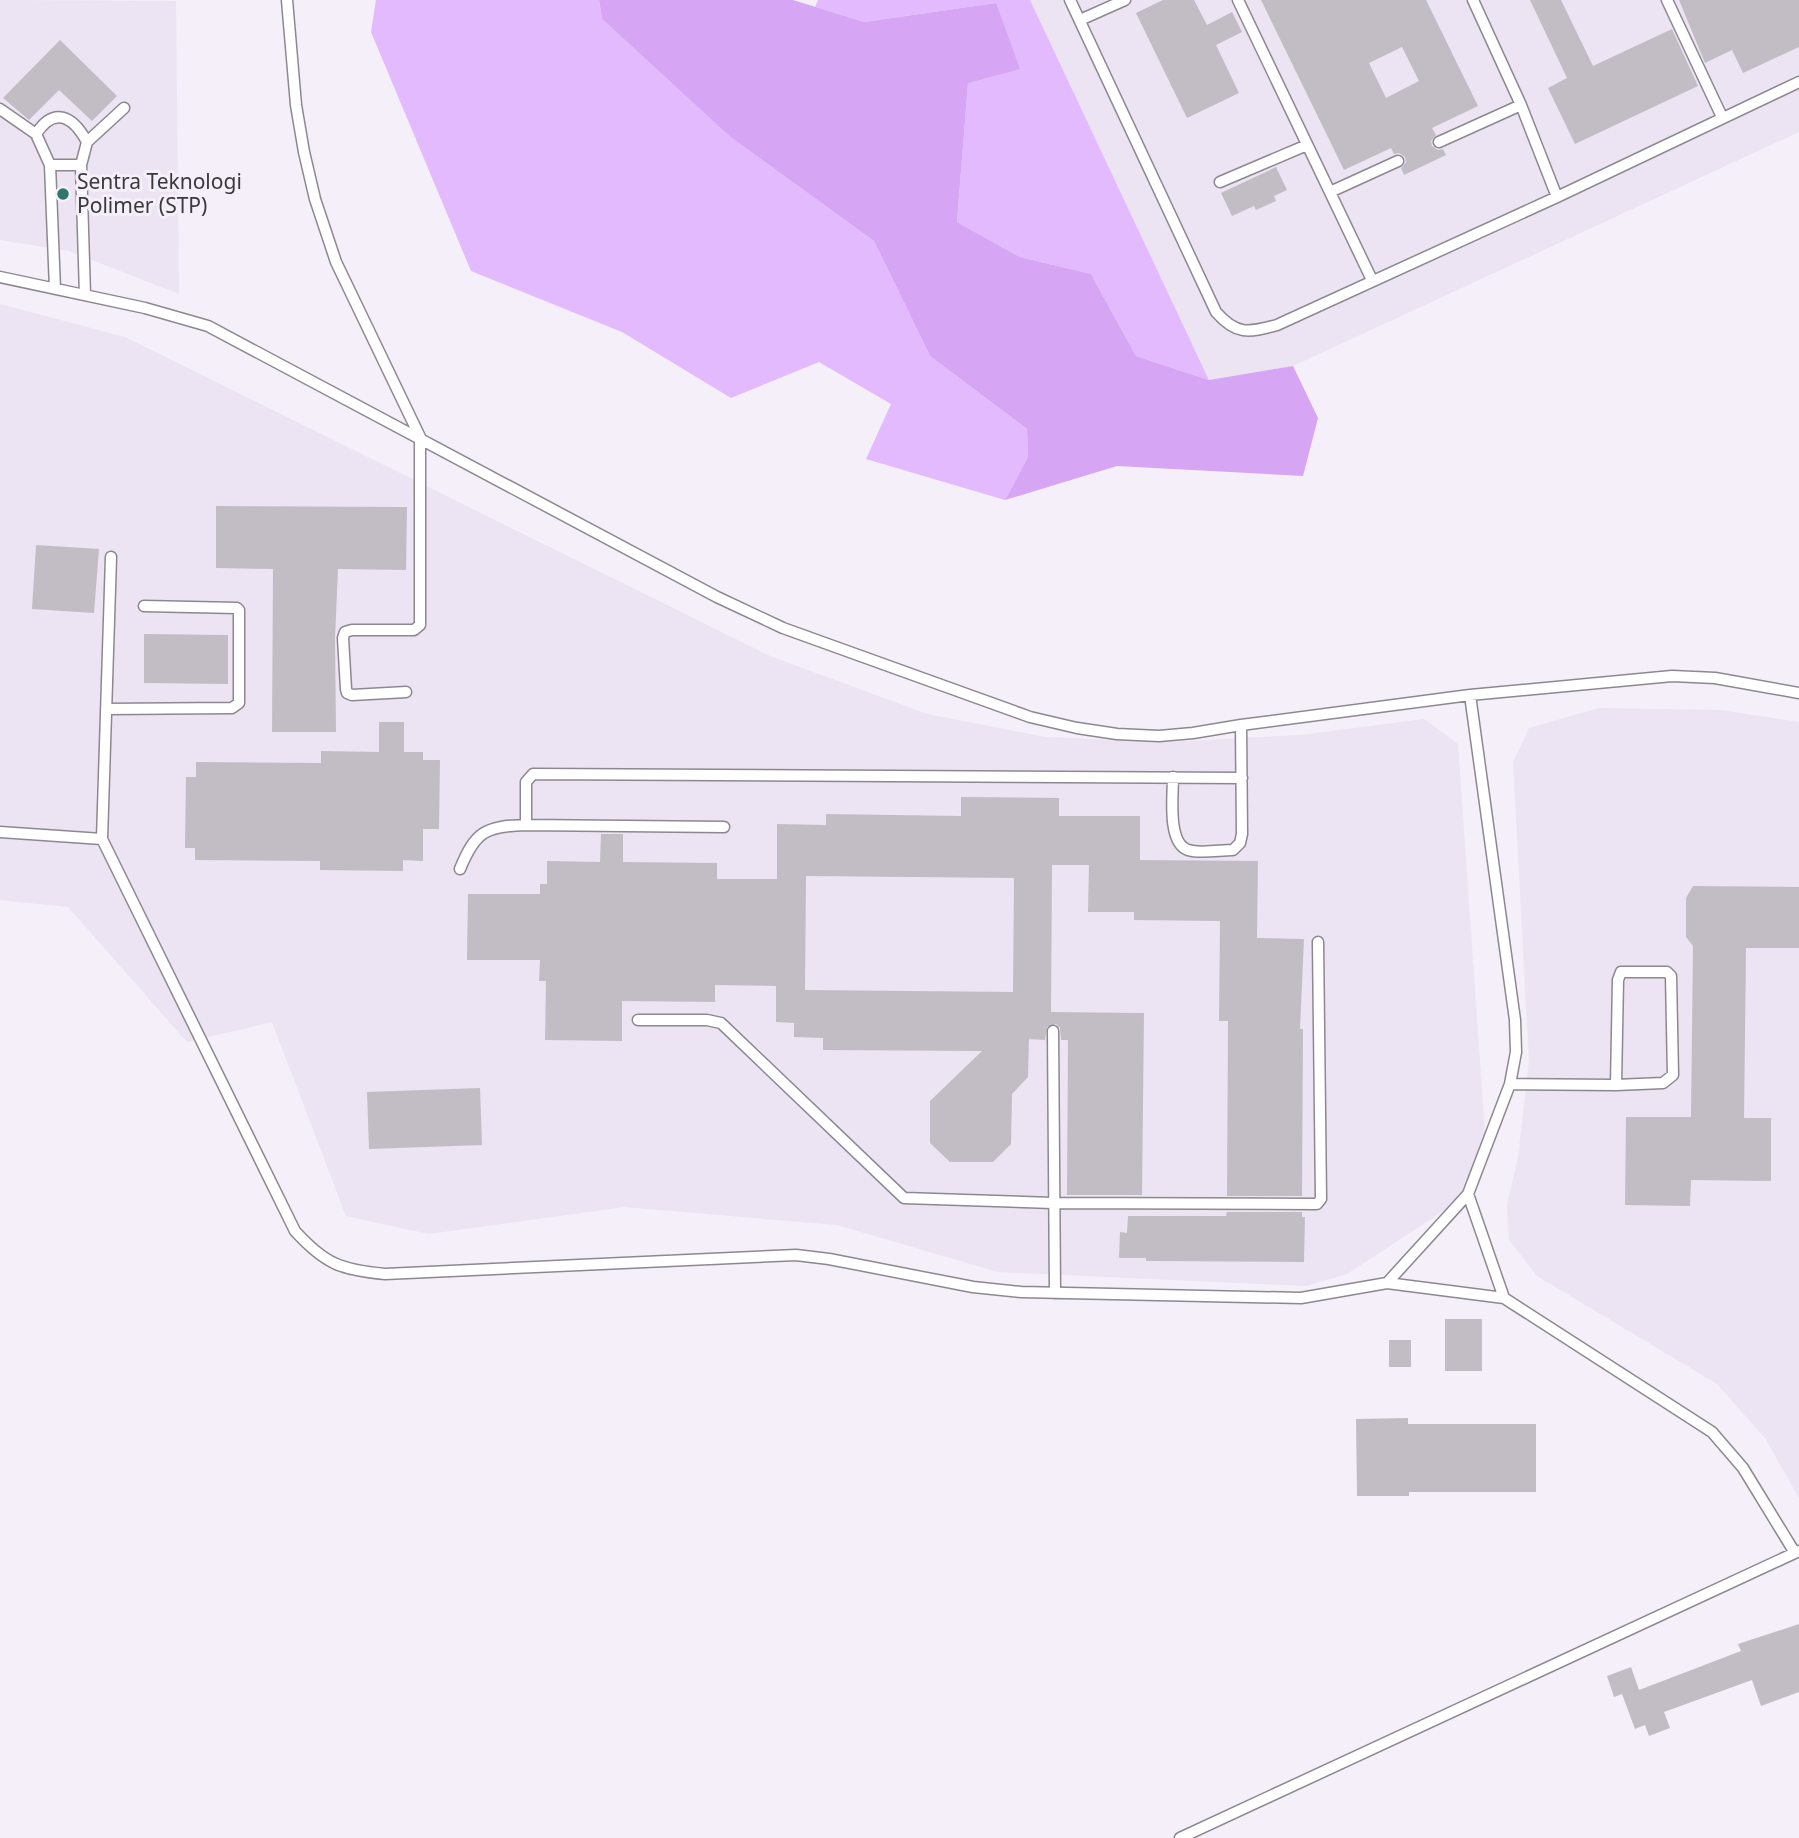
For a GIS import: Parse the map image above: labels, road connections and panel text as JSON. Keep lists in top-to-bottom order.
{
  "places": ["Sentra Teknologi Polimer (STP)"]
}
